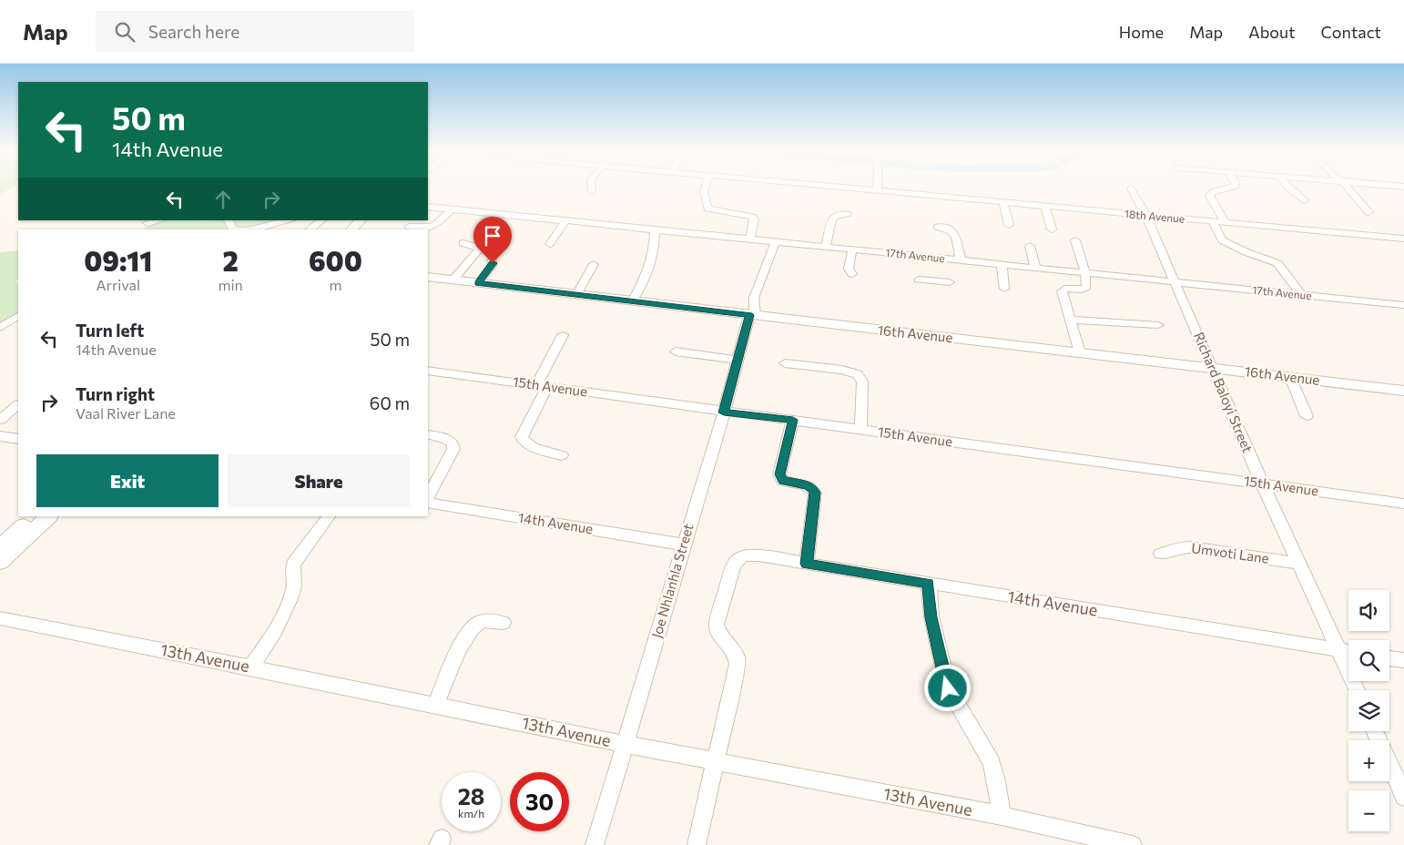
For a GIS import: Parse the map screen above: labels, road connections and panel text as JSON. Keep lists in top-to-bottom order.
{
  "streets": {
    "street": [
      "18th Avenue",
      "17th Avenue",
      "16th Avenue",
      "15th Avenue",
      "Richard Baloyi Street",
      "14th Avenue",
      "Umvoti Lane",
      "Joe Nhlanhla Street",
      "13th Avenue"
    ]
  },
  "crossings": [
    ["18th Avenue", "Richard Baloyi Street"],
    ["17th Avenue", "Richard Baloyi Street"],
    ["17th Avenue", "Joe Nhlanhla Street"],
    ["16th Avenue", "Richard Baloyi Street"],
    ["16th Avenue", "Joe Nhlanhla Street"],
    ["15th Avenue", "Richard Baloyi Street"],
    ["15th Avenue", "Joe Nhlanhla Street"],
    ["Richard Baloyi Street", "14th Avenue"],
    ["Richard Baloyi Street", "Umvoti Lane"],
    ["14th Avenue", "Joe Nhlanhla Street"],
    ["14th Avenue", "13th Avenue"],
    ["Joe Nhlanhla Street", "13th Avenue"]
  ],
  "page": {
    "header": "Map",
    "search": "Search here",
    "nav": [
      "Home",
      "Map",
      "About",
      "Contact"
    ],
    "turn": ["50 m", "14th Avenue"],
    "eta": [
      "09:11",
      "Arrival",
      "2",
      "min",
      "600",
      "m"
    ],
    "list": [
      {
        "name": "Turn left",
        "note": "14th Avenue",
        "value": "50 m"
      },
      {
        "name": "Turn right",
        "note": "Vaal River Lane",
        "value": "60 m"
      }
    ],
    "buttons": ["Exit", "Share"],
    "map_buttons": ["+", "−"],
    "speed": "28 km/h",
    "limit": "30"
  }
}
